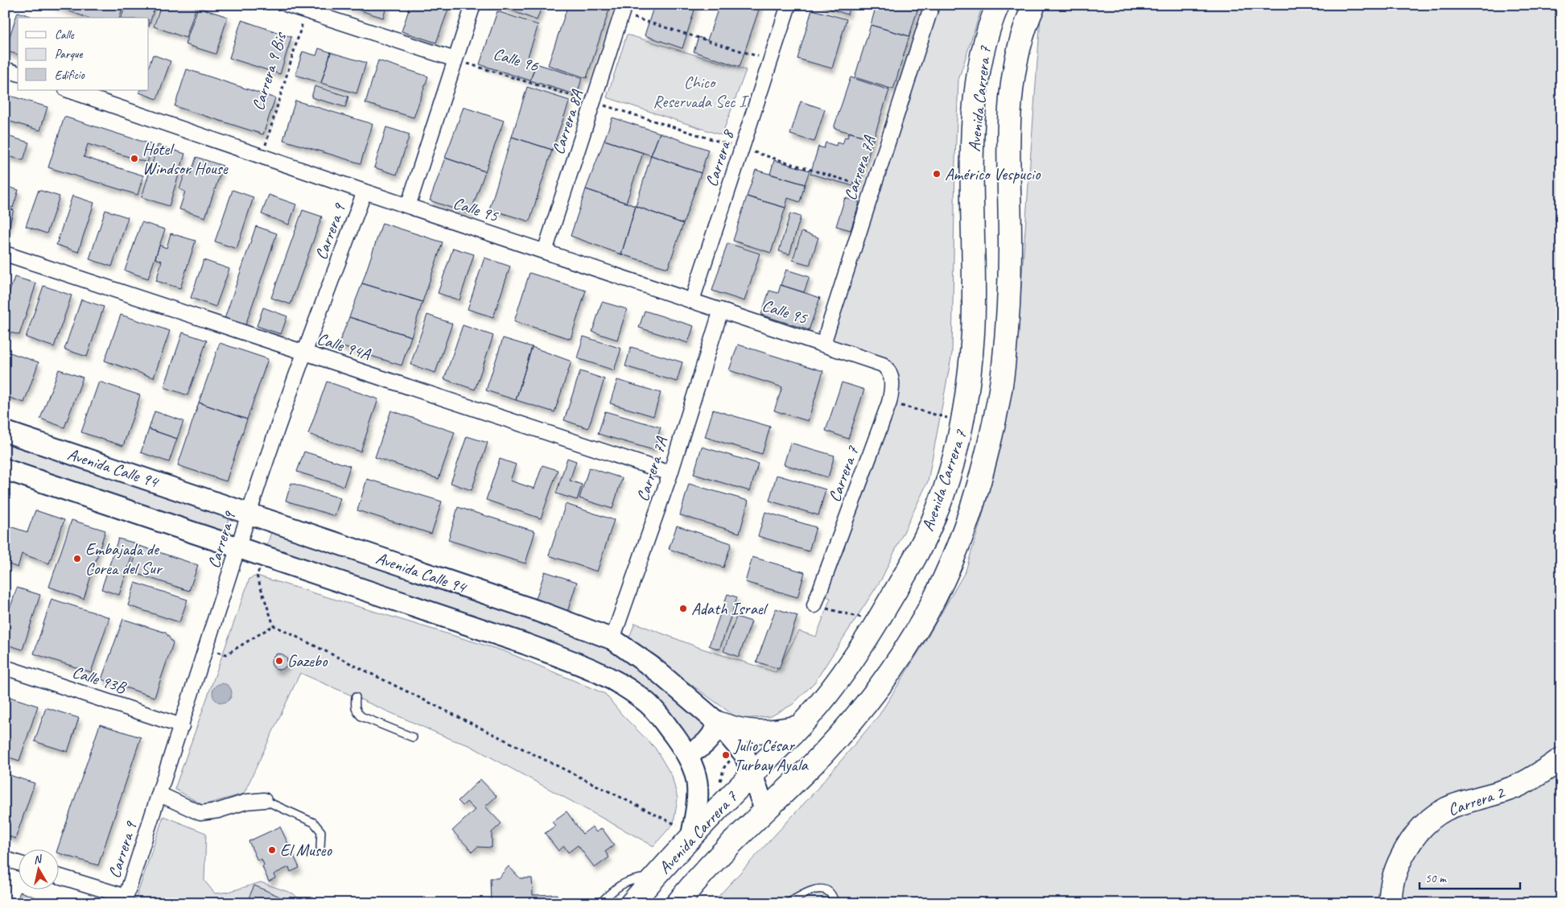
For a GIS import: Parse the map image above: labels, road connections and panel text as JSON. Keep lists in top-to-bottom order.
{
  "streets": {
    "main road": ["Avenida Carrera 7", "Avenida Calle 94", "Carrera 2"],
    "street": [
      "Carrera 8A",
      "Carrera 8",
      "Carrera 7A",
      "Calle 95",
      "Carrera 9",
      "Calle 94A",
      "Carrera 7",
      "Calle 93B"
    ],
    "path": ["Calle 96", "Carrera 9 Bis"]
  },
  "crossings": [
    ["Calle 96", "Carrera 8A"],
    ["Calle 96", "Carrera 8"],
    ["Calle 96", "Carrera 7A"],
    ["Avenida Carrera 7", "Avenida Calle 94"],
    ["Carrera 8A", "Calle 95"],
    ["Carrera 8", "Calle 95"],
    ["Carrera 7A", "Calle 95"],
    ["Carrera 7A", "Calle 94A"],
    ["Carrera 7A", "Avenida Calle 94"],
    ["Calle 95", "Carrera 9"],
    ["Calle 95", "Carrera 7"],
    ["Carrera 9", "Calle 94A"],
    ["Carrera 9", "Avenida Calle 94"],
    ["Carrera 9", "Calle 93B"]
  ],
  "parks": ["Chico Reservada Sec I"],
  "places": [
    "Hotel Windsor House",
    "Américo Vespucio",
    "Embajada de Corea del Sur",
    "Adath Israel",
    "Gazebo",
    "Julio César Turbay Ayala",
    "El Museo"
  ],
  "legend": ["Calle", "Parque", "Edificio"],
  "scale_bar": "50 m",
  "north": "top"
}
